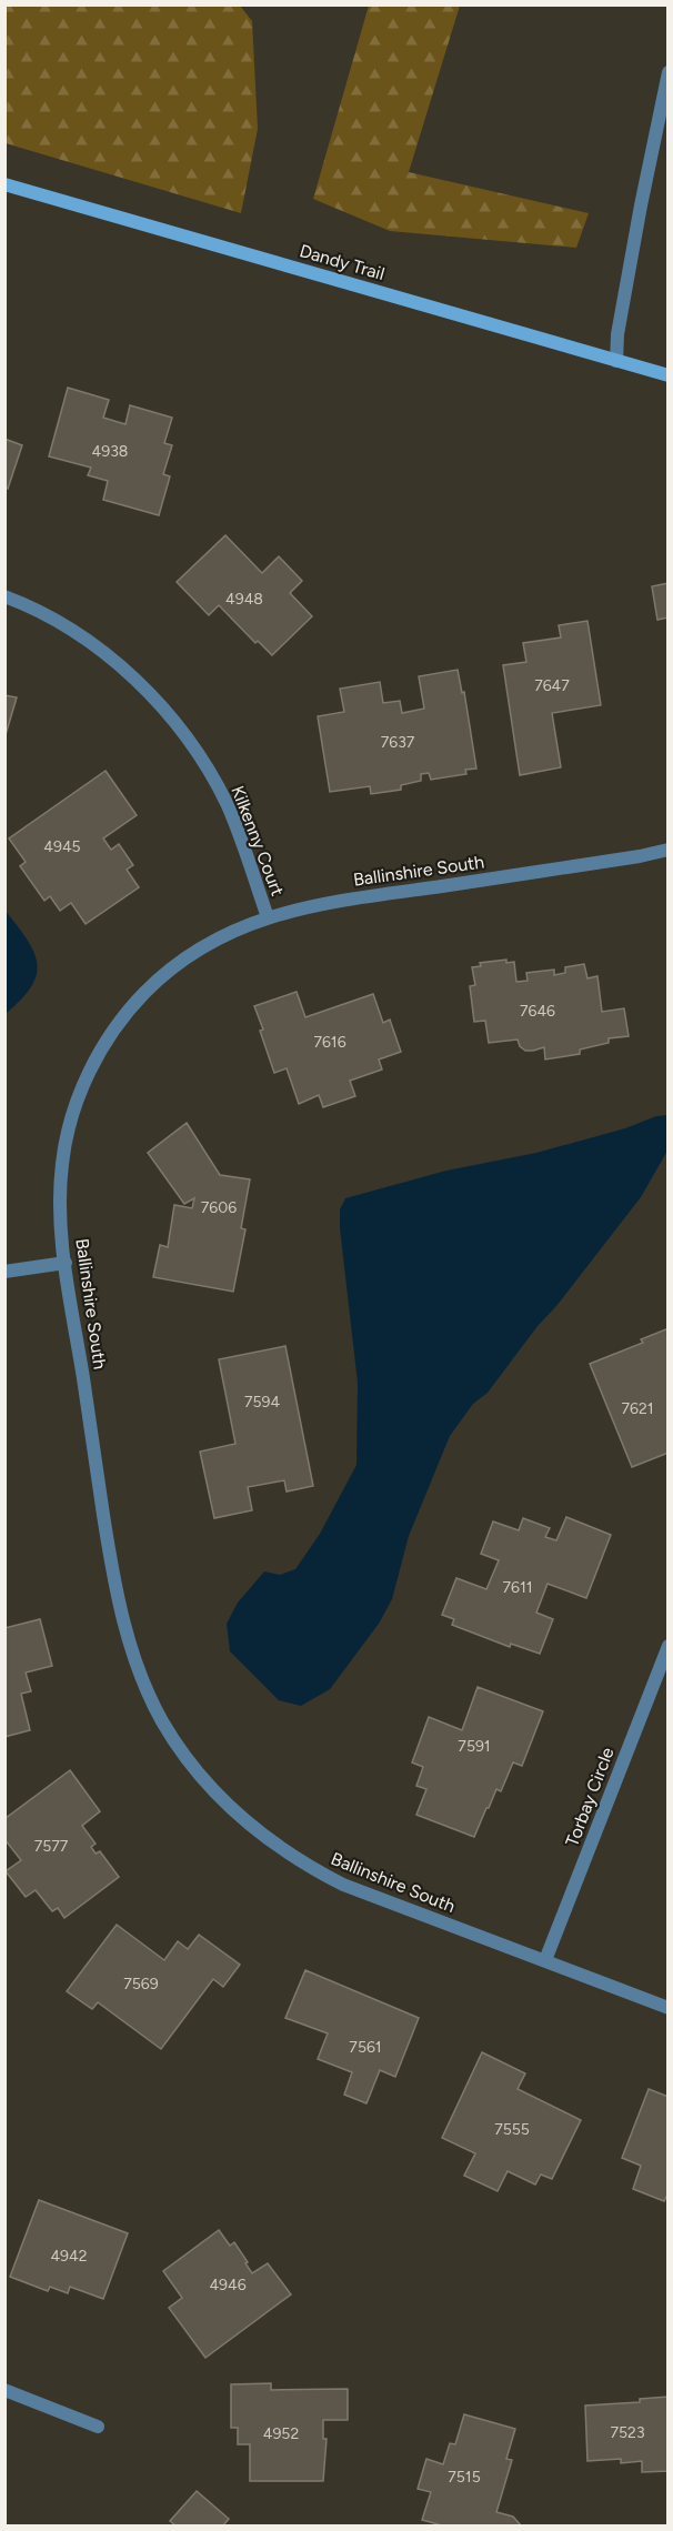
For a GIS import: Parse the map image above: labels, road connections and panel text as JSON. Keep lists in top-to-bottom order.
{
  "streets": {
    "street": [
      "Dandy Trail",
      "Kilkenny Court",
      "Ballinshire South",
      "Torbay Circle"
    ]
  },
  "crossings": [
    ["Kilkenny Court", "Ballinshire South"],
    ["Ballinshire South", "Torbay Circle"]
  ],
  "house_numbers": [
    "4938",
    "4948",
    "7647",
    "7637",
    "4945",
    "7646",
    "7616",
    "7606",
    "7594",
    "7621",
    "7611",
    "7591",
    "7577",
    "7569",
    "7561",
    "7555",
    "4942",
    "4946",
    "7523",
    "4952",
    "7515"
  ]
}
